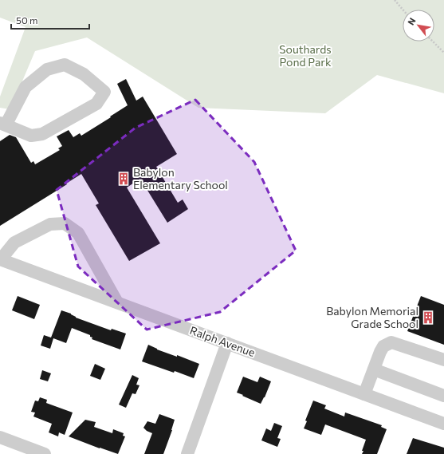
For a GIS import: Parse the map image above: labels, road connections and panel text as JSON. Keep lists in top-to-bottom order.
{
  "streets": {
    "street": ["Ralph Avenue"]
  },
  "parks": ["Southards Pond Park"],
  "places": {
    "building": ["Babylon Elementary School", "Babylon Memorial Grade School"]
  },
  "scale_bar": "50 m",
  "north": "top left"
}
